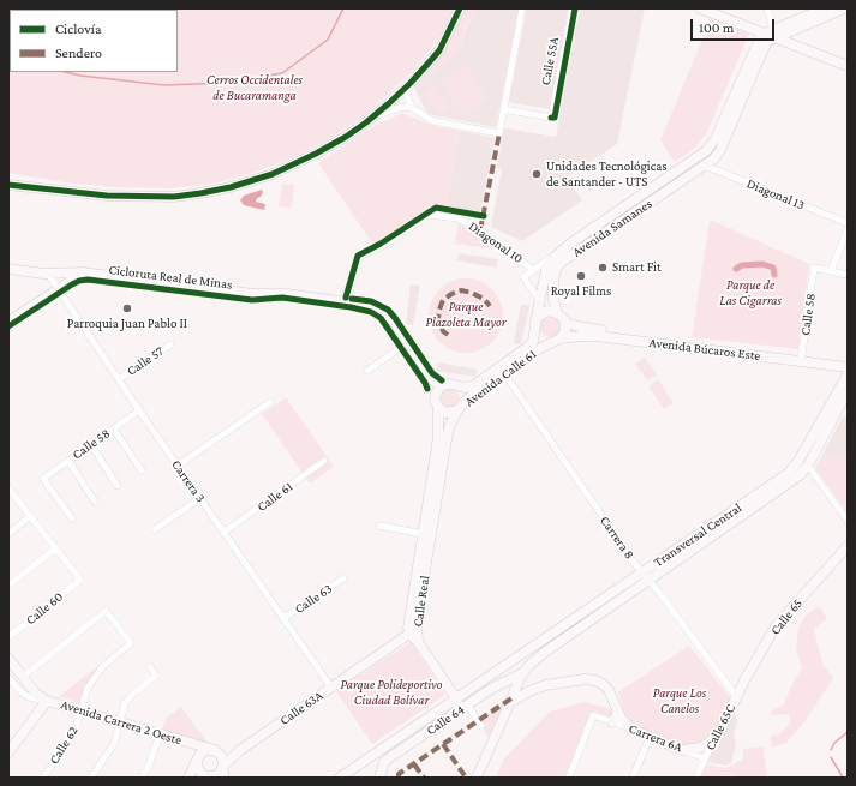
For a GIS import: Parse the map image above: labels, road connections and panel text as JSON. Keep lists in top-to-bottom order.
{
  "streets": {
    "main road": [
      "Avenida Samanes",
      "Avenida Búcaros Este",
      "Avenida Calle 61",
      "Transversal Central",
      "Calle Real",
      "Calle 65",
      "Calle 63A",
      "Calle 64",
      "Avenida Carrera 2 Oeste",
      "Calle 65C",
      "Carrera 6A"
    ],
    "street": [
      "Calle 55A",
      "Diagonal 13",
      "Diagonal 10",
      "Calle 58",
      "Calle 57",
      "Carrera 3",
      "Calle 61",
      "Carrera 8",
      "Calle 63",
      "Calle 60",
      "Calle 62"
    ],
    "cycle path": ["Cicloruta Real de Minas"]
  },
  "crossings": [
    ["Diagonal 13", "Avenida Samanes"],
    ["Avenida Samanes", "Diagonal 10"],
    ["Avenida Samanes", "Avenida Calle 61"],
    ["Calle 58", "Avenida Búcaros Este"],
    ["Calle 58", "Carrera 3"],
    ["Avenida Búcaros Este", "Avenida Calle 61"],
    ["Calle 57", "Carrera 3"],
    ["Avenida Calle 61", "Carrera 8"],
    ["Avenida Calle 61", "Calle Real"],
    ["Carrera 3", "Calle 61"],
    ["Carrera 3", "Calle 63"],
    ["Carrera 3", "Calle 63A"],
    ["Transversal Central", "Carrera 8"],
    ["Transversal Central", "Calle 64"],
    ["Carrera 8", "Calle 65"],
    ["Carrera 8", "Calle 65C"],
    ["Calle Real", "Calle 63A"],
    ["Calle 65", "Calle 65C"],
    ["Calle 63A", "Avenida Carrera 2 Oeste"],
    ["Avenida Carrera 2 Oeste", "Calle 62"],
    ["Calle 65C", "Carrera 6A"]
  ],
  "parks": [
    "Cerros Occidentales de Bucaramanga",
    "Parque de Las Cigarras",
    "Parque Plazoleta Mayor",
    "Parque Polideportivo Ciudad Bolívar",
    "Parque Los Canelos"
  ],
  "places": [
    "Unidades Tecnológicas de Santander - UTS",
    "Smart Fit",
    "Royal Films",
    "Parroquia Juan Pablo II"
  ],
  "legend": ["Ciclovía", "Sendero"],
  "scale_bar": "100 m"
}
